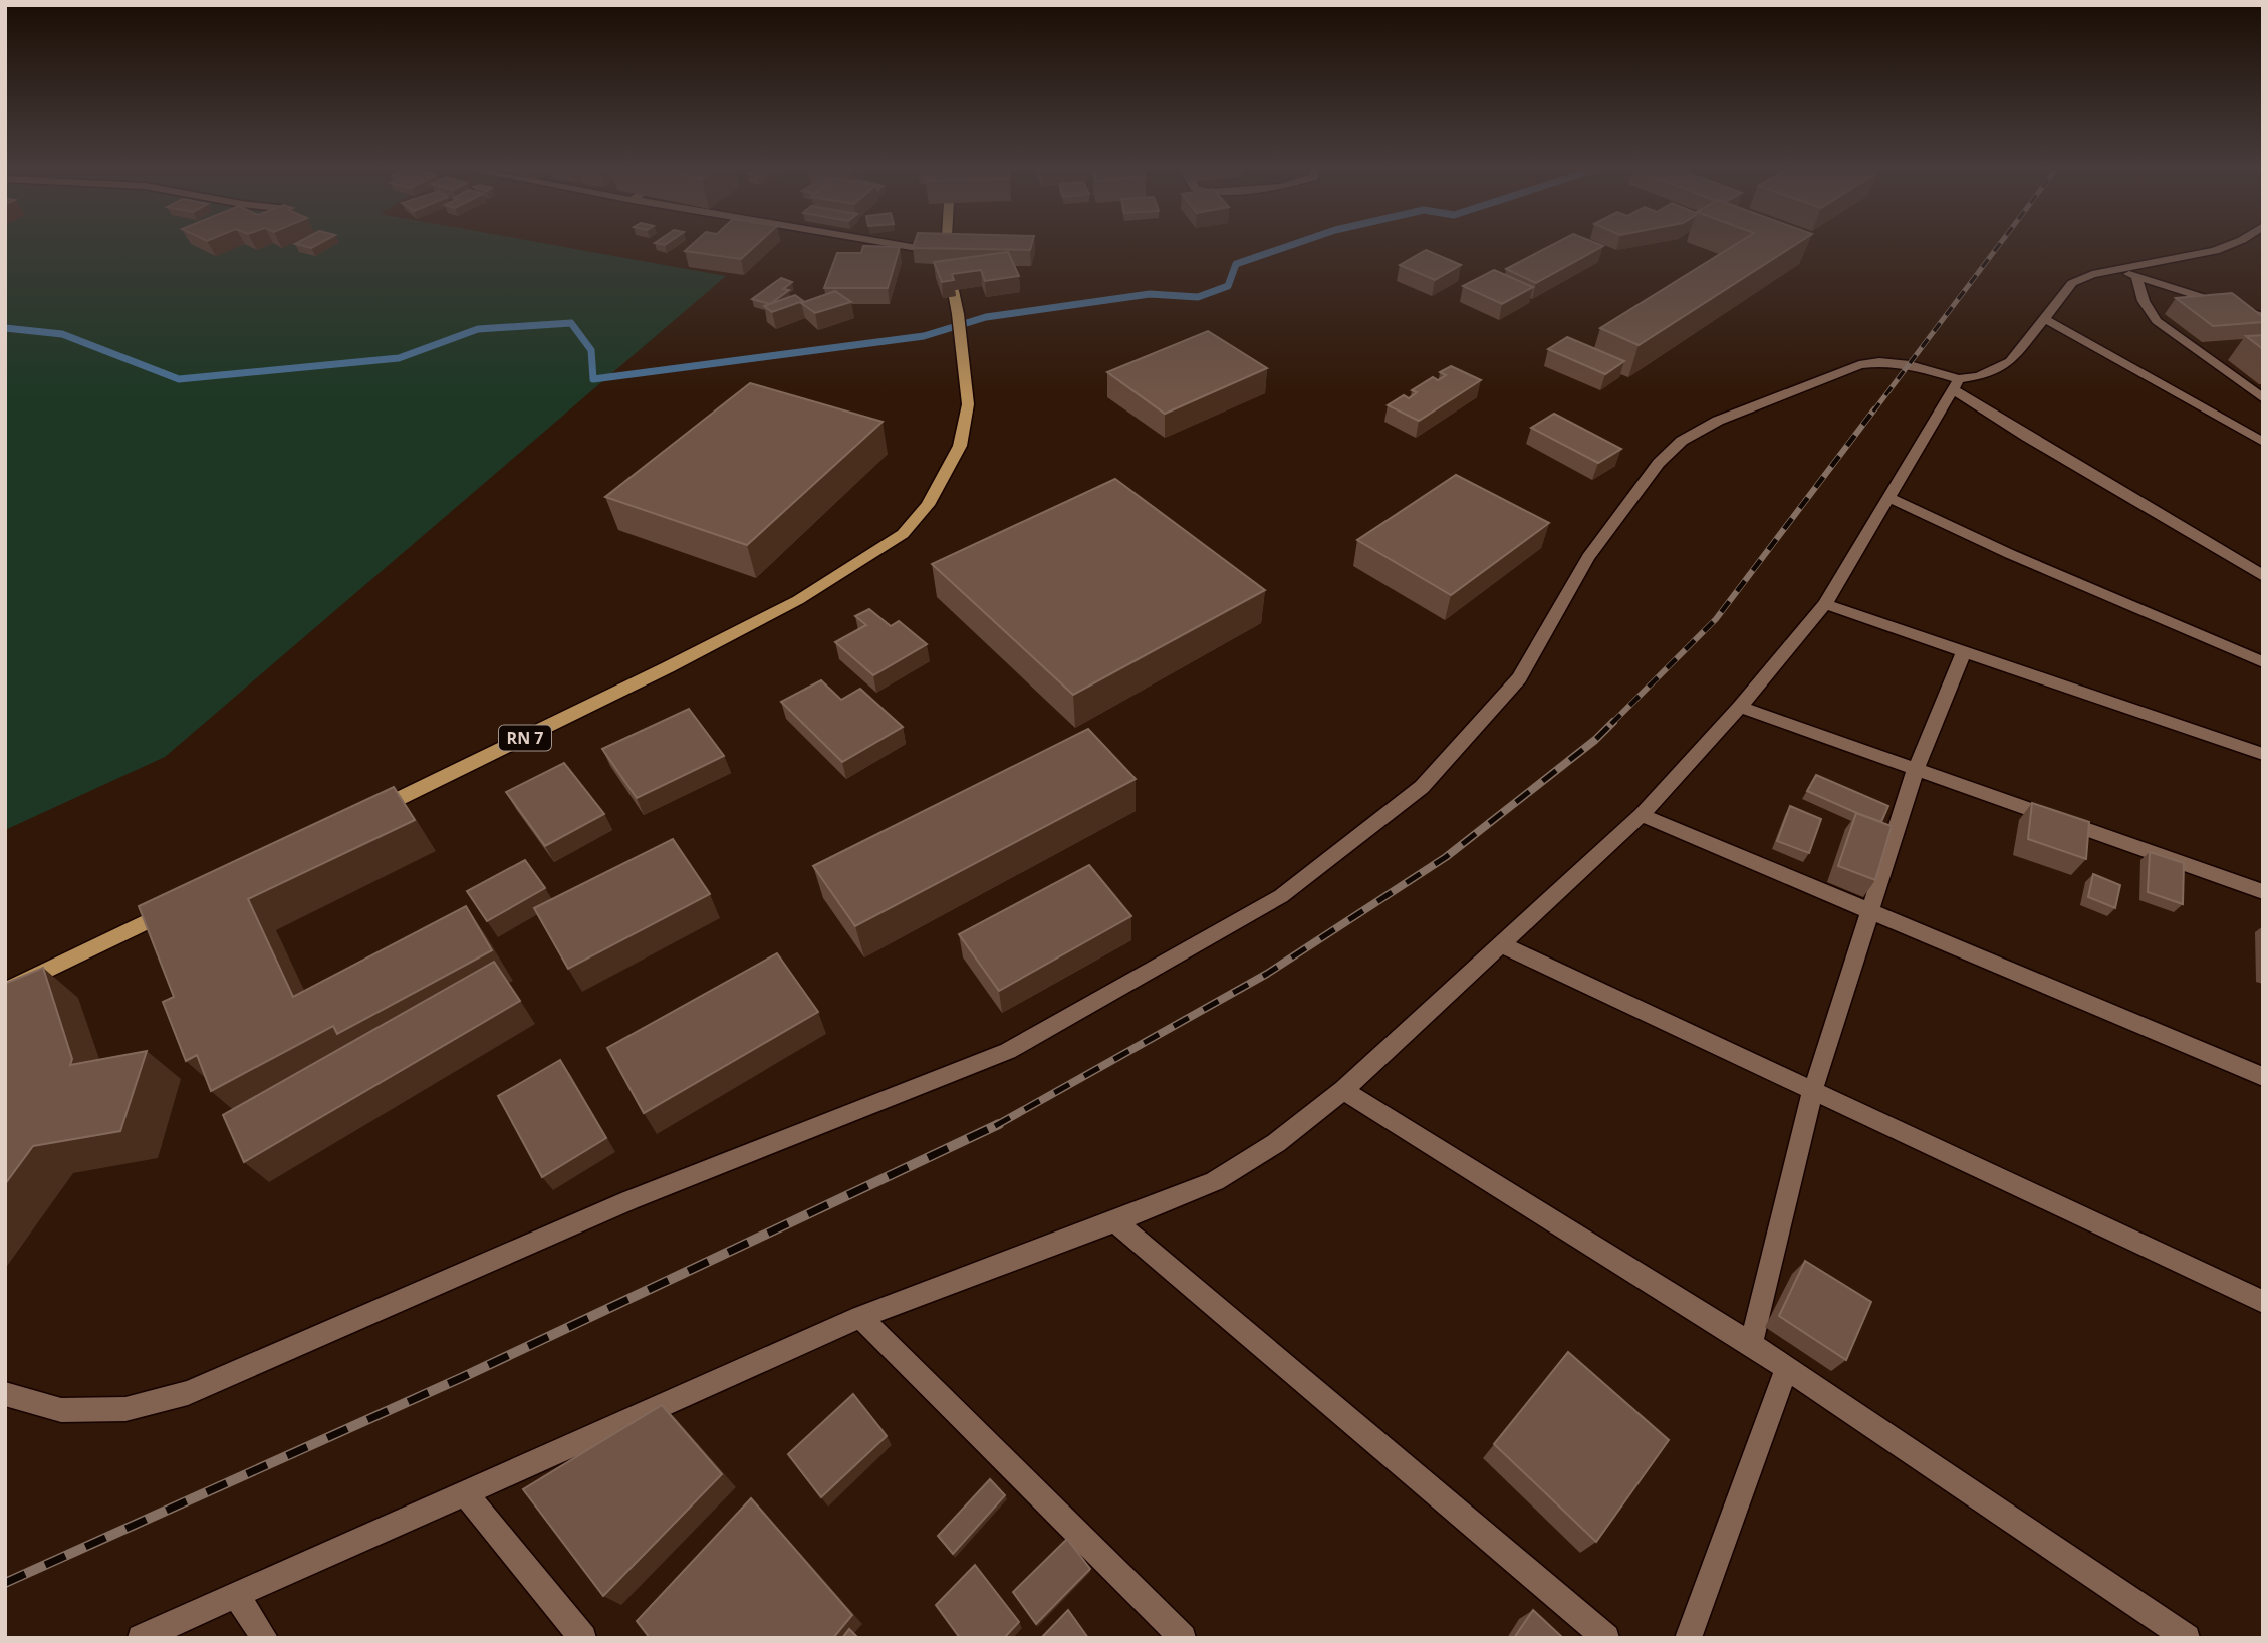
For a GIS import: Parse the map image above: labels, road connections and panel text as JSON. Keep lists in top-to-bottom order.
{
  "streets": {
    "main road": ["RN 7"]
  }
}
